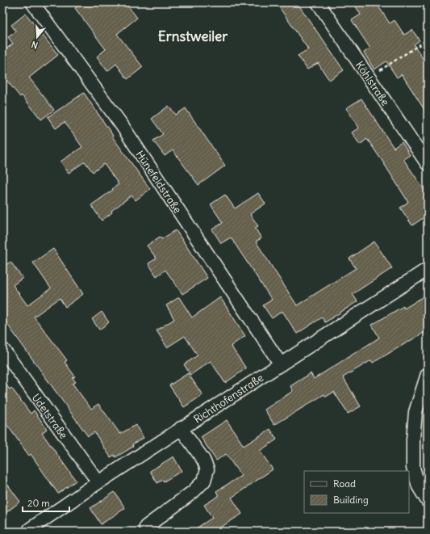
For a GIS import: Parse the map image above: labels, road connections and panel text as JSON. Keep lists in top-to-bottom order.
{
  "streets": {
    "street": [
      "Köhlstraße",
      "Hünefeldstraße",
      "Richthofenstraße",
      "Udetstraße"
    ]
  },
  "crossings": [
    ["Hünefeldstraße", "Richthofenstraße"],
    ["Richthofenstraße", "Udetstraße"]
  ],
  "districts": ["Ernstweiler"],
  "legend": ["Road", "Building"],
  "scale_bar": "20 m",
  "north": "bottom"
}
